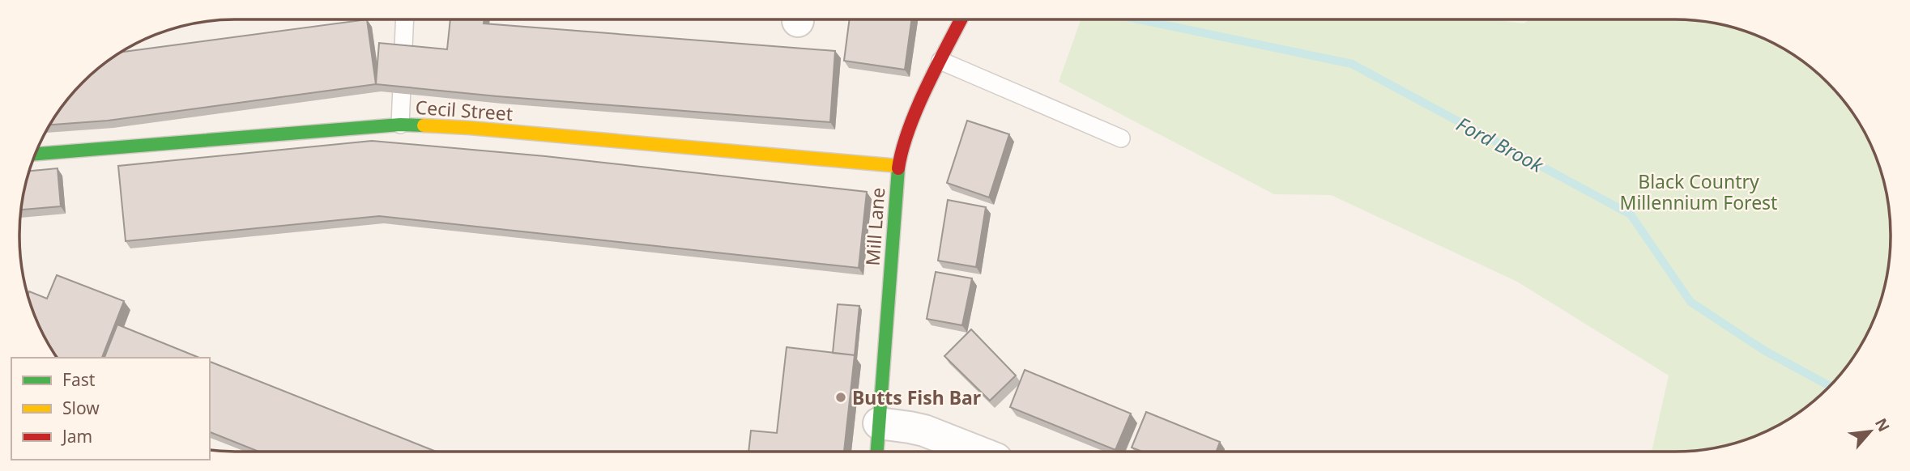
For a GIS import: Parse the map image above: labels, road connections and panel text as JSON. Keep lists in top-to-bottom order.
{
  "streets": {
    "street": ["Cecil Street", "Mill Lane"]
  },
  "crossings": [
    ["Cecil Street", "Mill Lane"]
  ],
  "water": ["Ford Brook"],
  "parks": ["Black Country Millennium Forest"],
  "places": ["Butts Fish Bar"],
  "legend": ["Fast", "Slow", "Jam"],
  "north": "top right"
}
